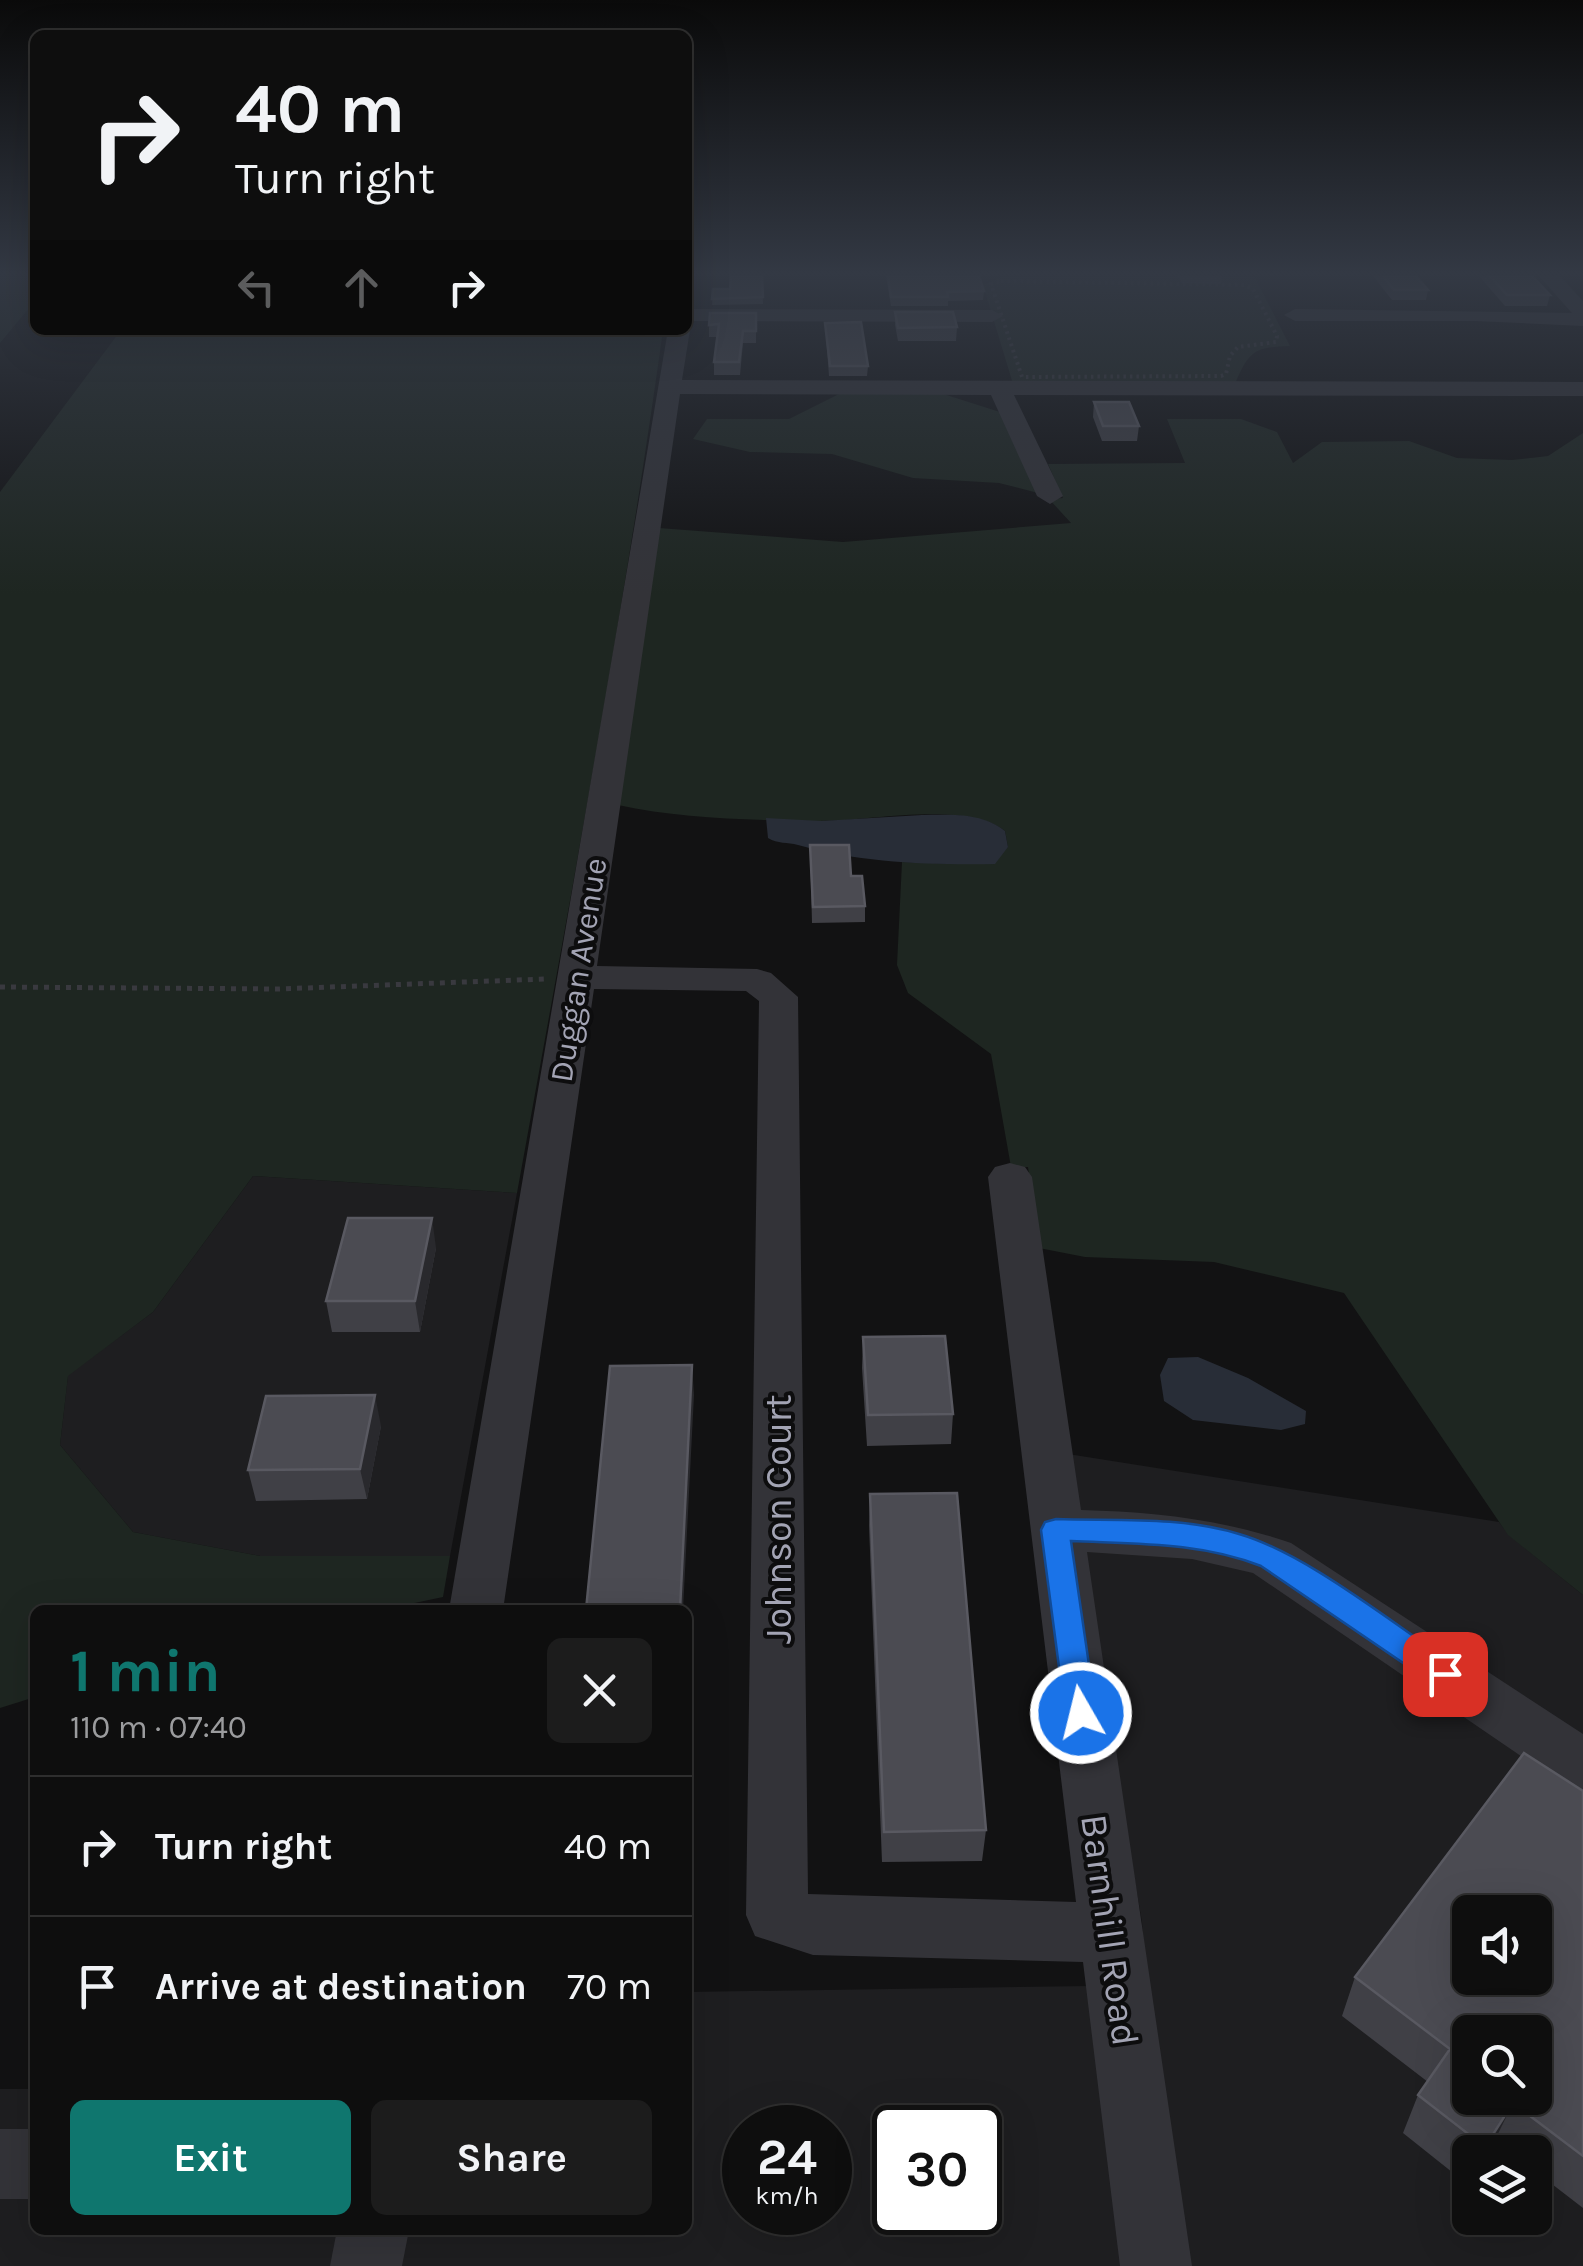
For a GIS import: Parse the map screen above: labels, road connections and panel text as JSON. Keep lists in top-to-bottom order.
{
  "streets": {
    "street": ["Duggan Avenue", "Johnson Court", "Barnhill Road"]
  },
  "crossings": [
    ["Duggan Avenue", "Johnson Court"],
    ["Johnson Court", "Barnhill Road"]
  ],
  "page": {
    "turn": ["40 m", "Turn right"],
    "heading": ["1 min", "110 m · 07:40"],
    "list": [
      {
        "name": "Turn right",
        "value": "40 m"
      },
      {
        "name": "Arrive at destination",
        "value": "70 m"
      }
    ],
    "buttons": ["Exit", "Share"],
    "speed": "24 km/h",
    "limit": "30"
  }
}
